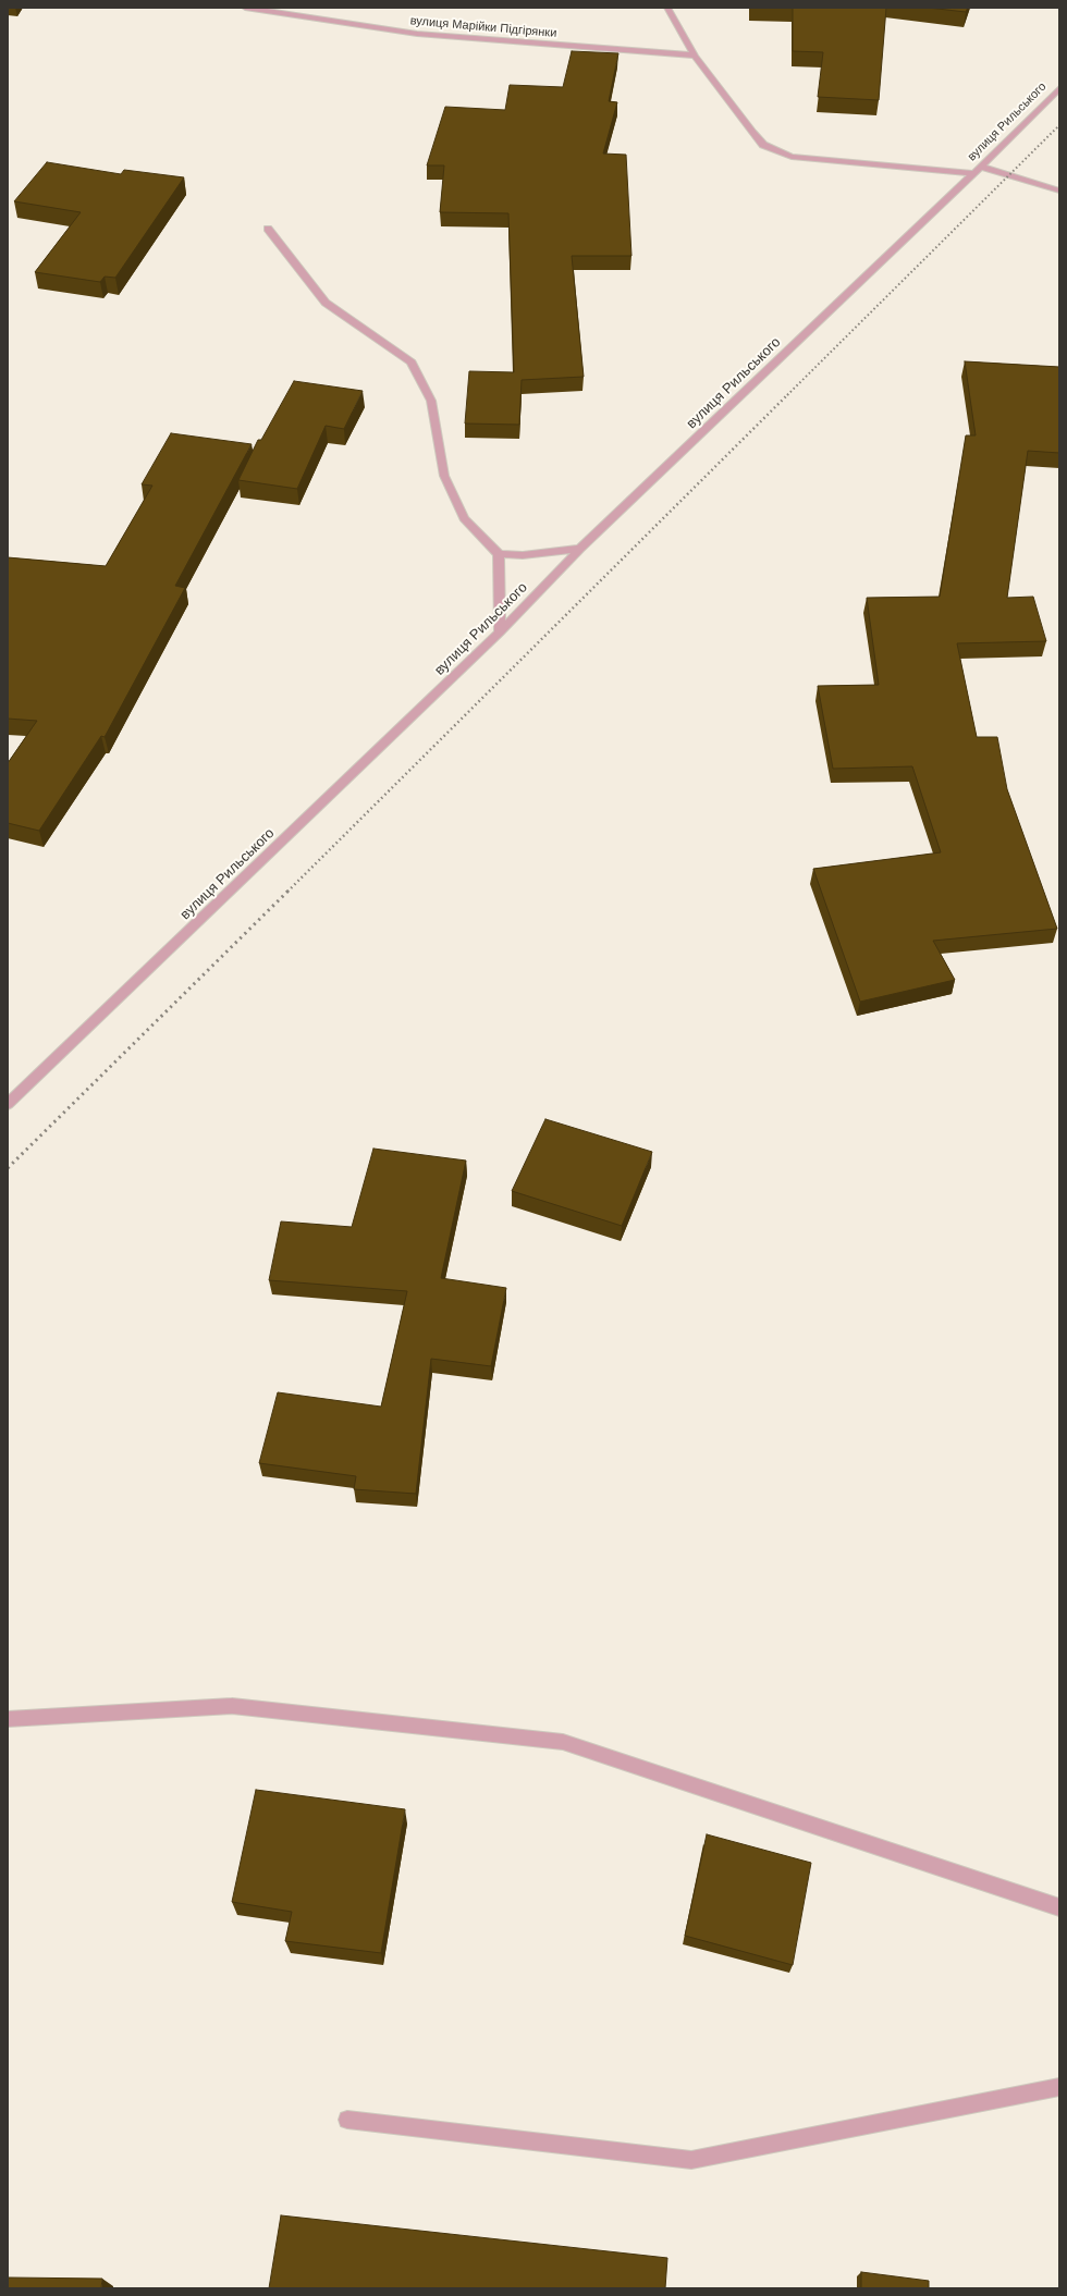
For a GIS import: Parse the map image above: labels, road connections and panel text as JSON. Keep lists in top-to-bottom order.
{
  "streets": {
    "street": ["вулиця Марійки Підгірянки", "вулиця Рильського"]
  },
  "crossings": [
    ["вулиця Марійки Підгірянки", "вулиця Рильського"]
  ]
}
